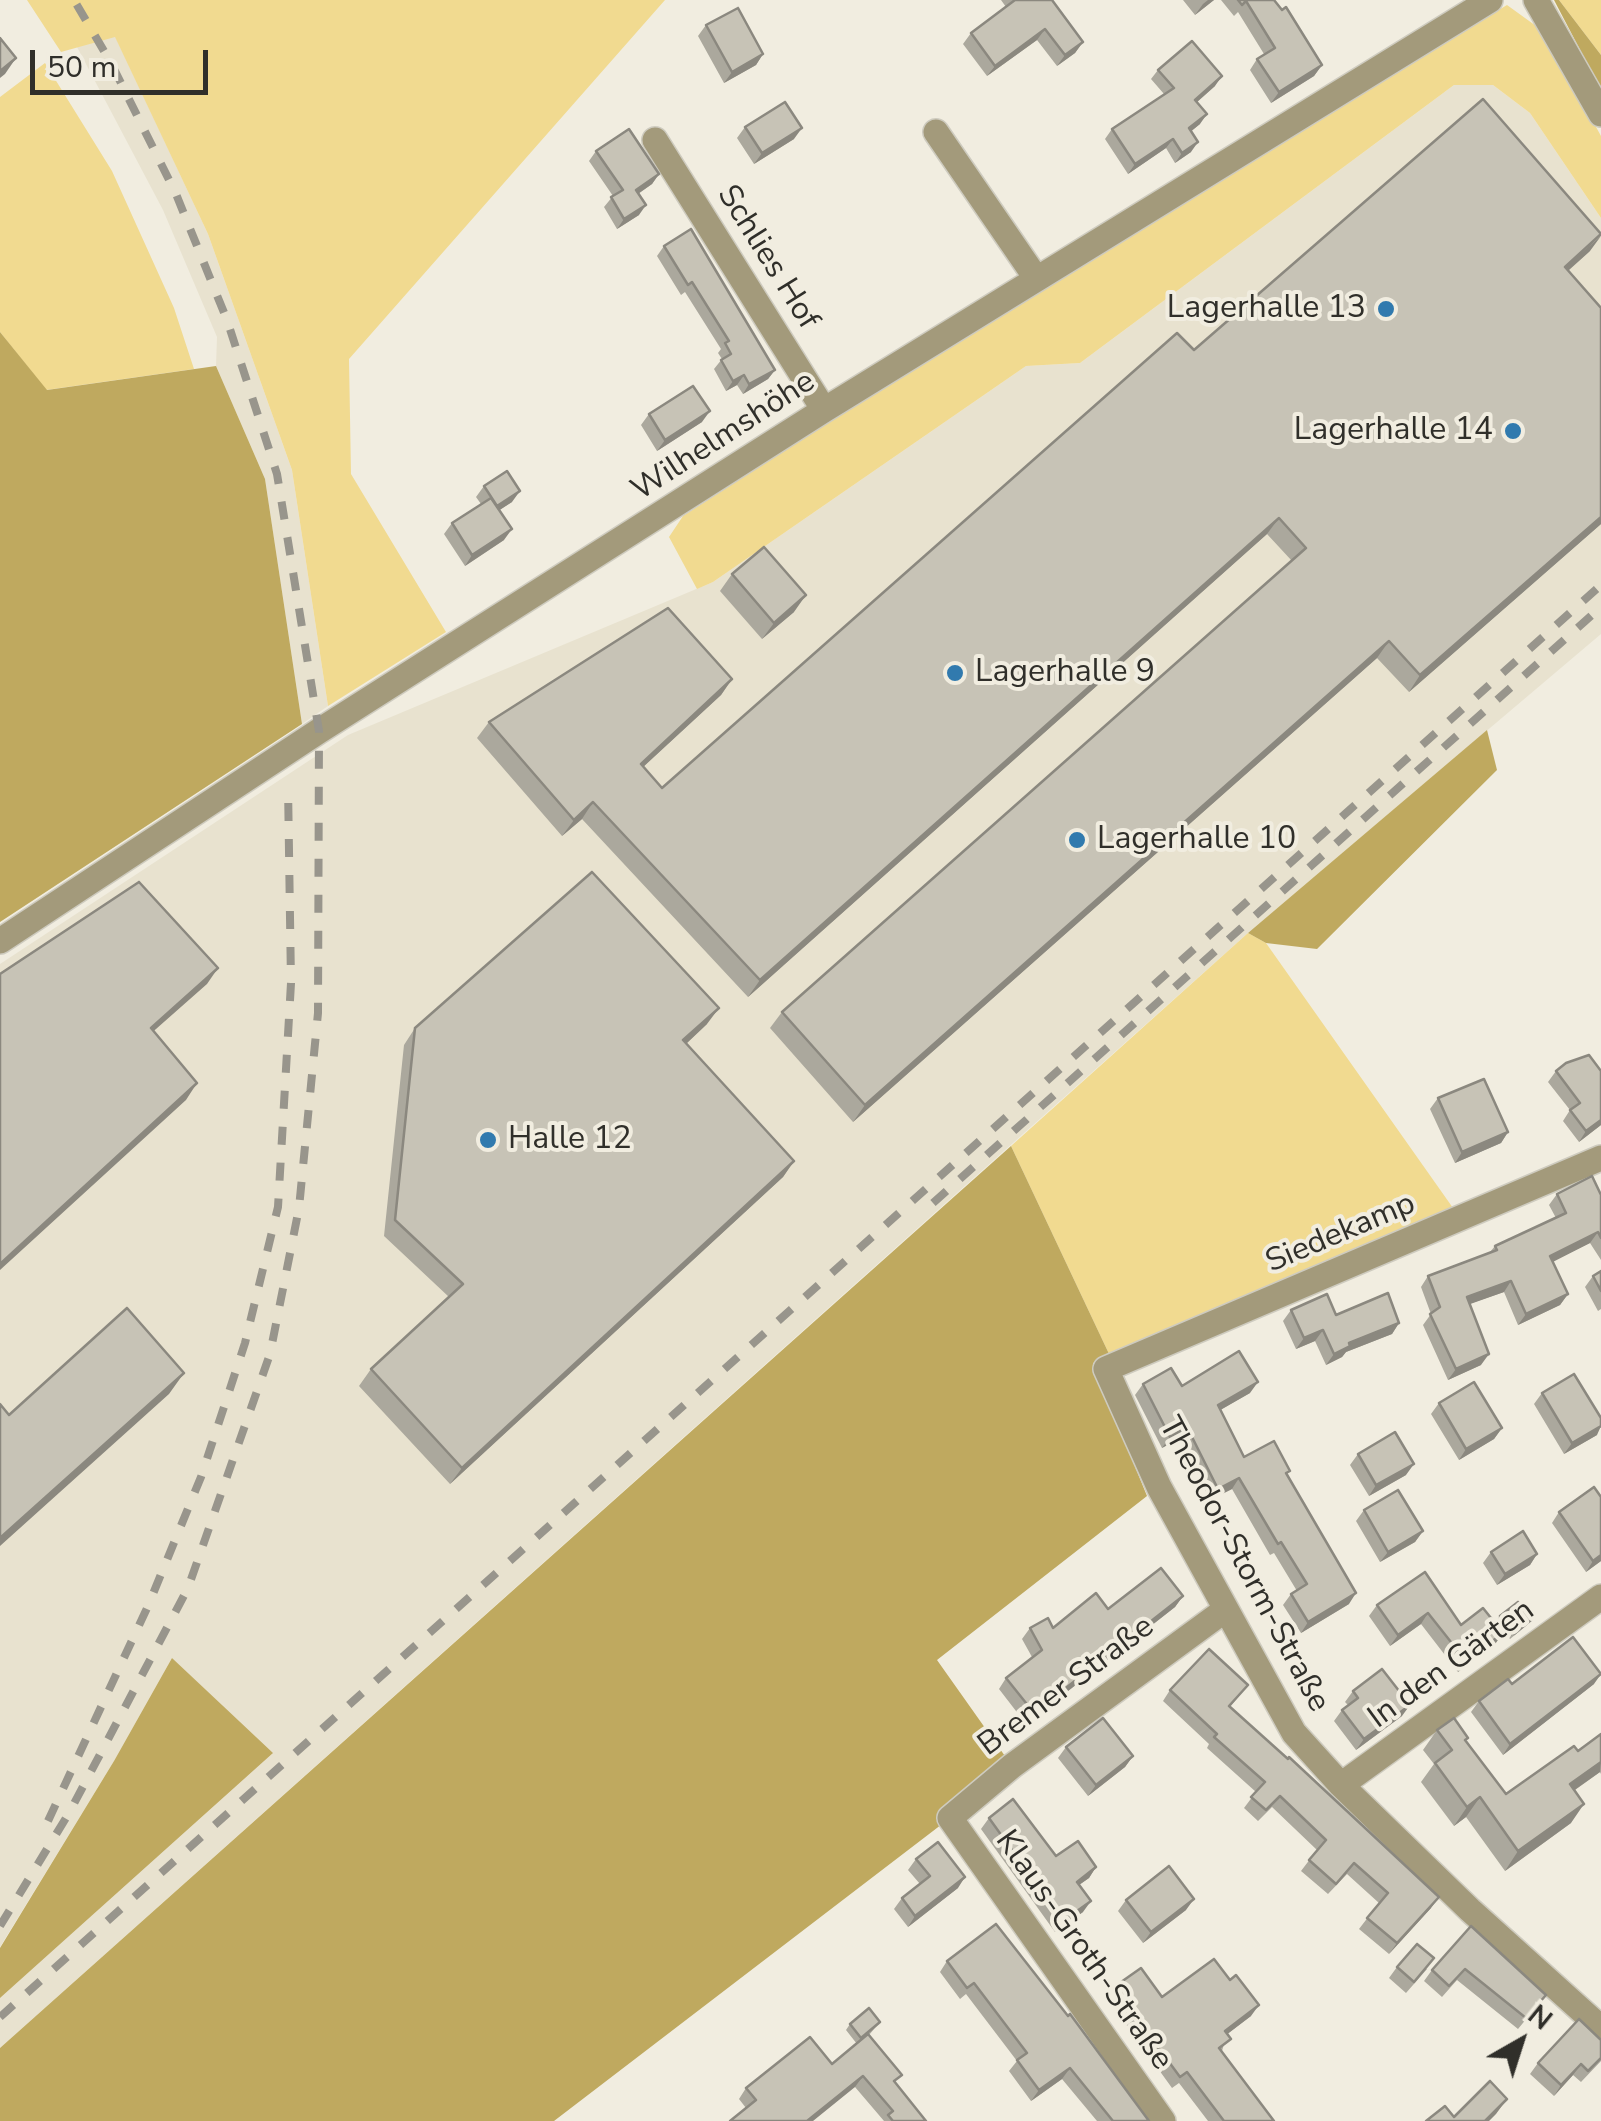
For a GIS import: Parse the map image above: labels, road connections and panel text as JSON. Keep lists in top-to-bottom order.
{
  "streets": {
    "street": [
      "Schlies Hof",
      "Wilhelmshöhe",
      "Siedekamp",
      "Theodor-Storm-Straße",
      "In den Gärten",
      "Bremer Straße",
      "Klaus-Groth-Straße"
    ]
  },
  "crossings": [
    ["Schlies Hof", "Wilhelmshöhe"],
    ["Siedekamp", "Theodor-Storm-Straße"],
    ["Theodor-Storm-Straße", "In den Gärten"],
    ["Theodor-Storm-Straße", "Bremer Straße"],
    ["Bremer Straße", "Klaus-Groth-Straße"]
  ],
  "places": [
    "Lagerhalle 13",
    "Lagerhalle 14",
    "Lagerhalle 9",
    "Lagerhalle 10",
    "Halle 12"
  ],
  "scale_bar": "50 m",
  "north": "top right"
}
